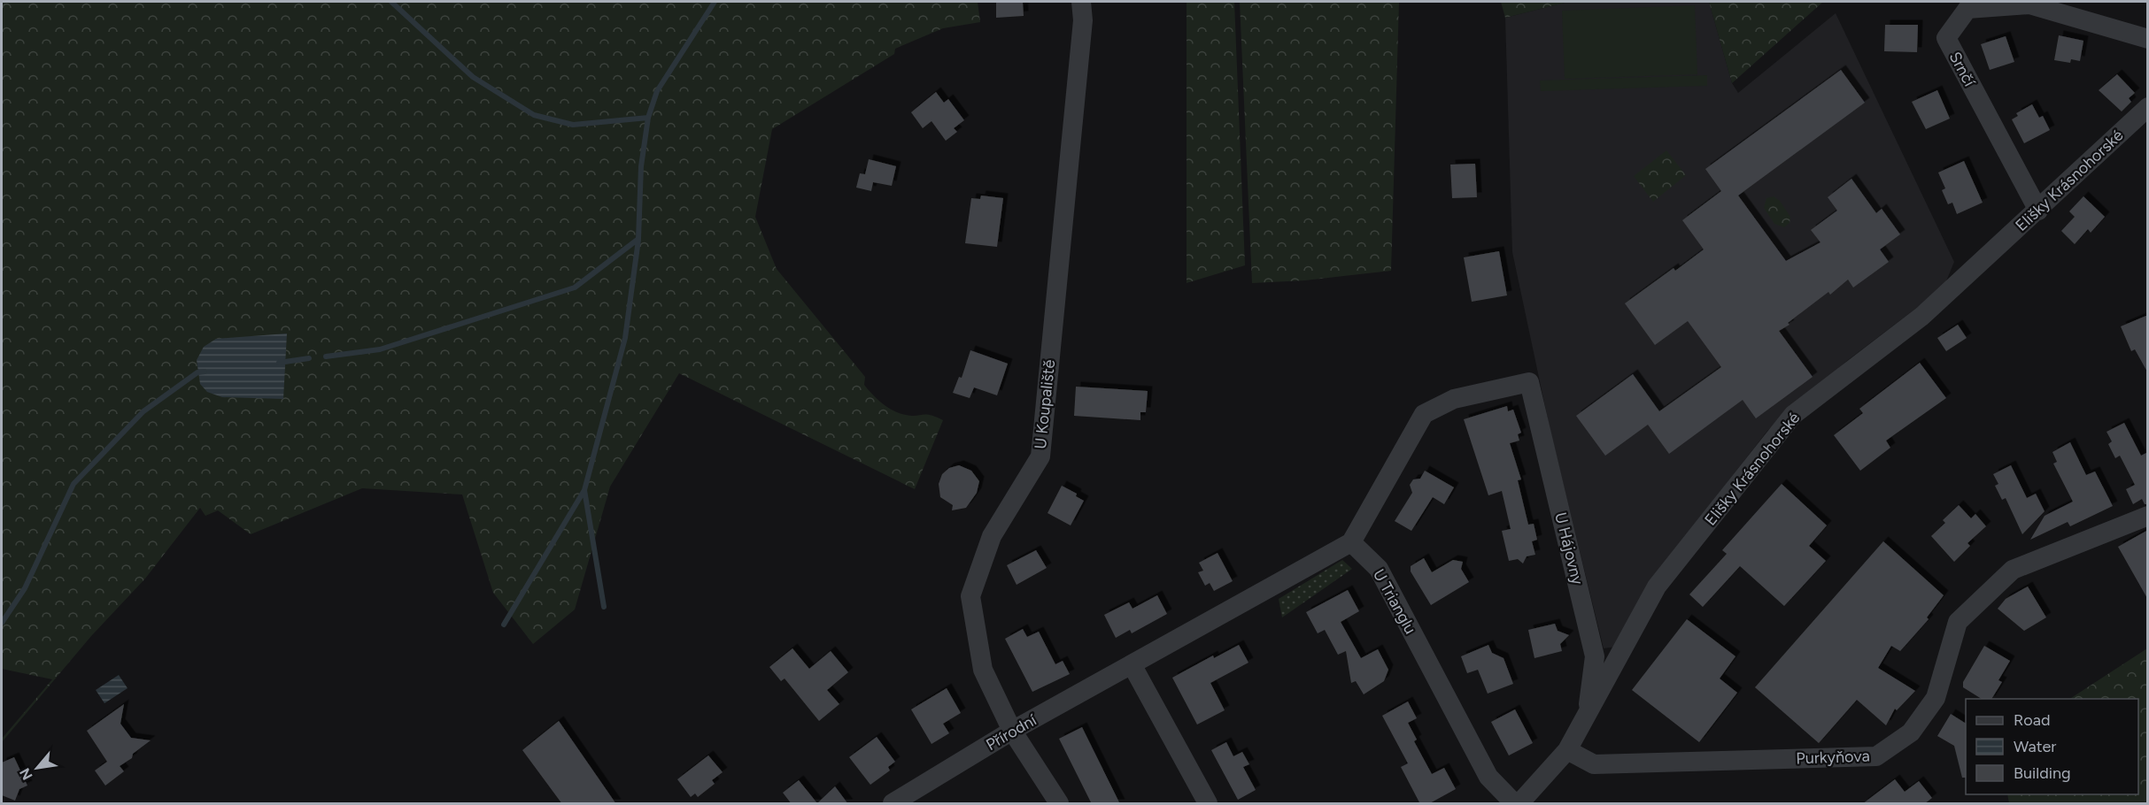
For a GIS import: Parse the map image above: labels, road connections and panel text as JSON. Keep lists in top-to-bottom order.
{
  "streets": {
    "street": [
      "Srnčí",
      "Elišky Krásnohorské",
      "U Koupaliště",
      "U Hájovny",
      "U Trianglu",
      "Přírodní",
      "Purkyňova"
    ]
  },
  "crossings": [
    ["Srnčí", "Elišky Krásnohorské"],
    ["Elišky Krásnohorské", "U Hájovny"],
    ["Elišky Krásnohorské", "Purkyňova"],
    ["U Koupaliště", "Přírodní"],
    ["U Hájovny", "U Trianglu"],
    ["U Hájovny", "Přírodní"],
    ["U Trianglu", "Přírodní"]
  ],
  "legend": ["Road", "Water", "Building"],
  "north": "bottom left"
}
